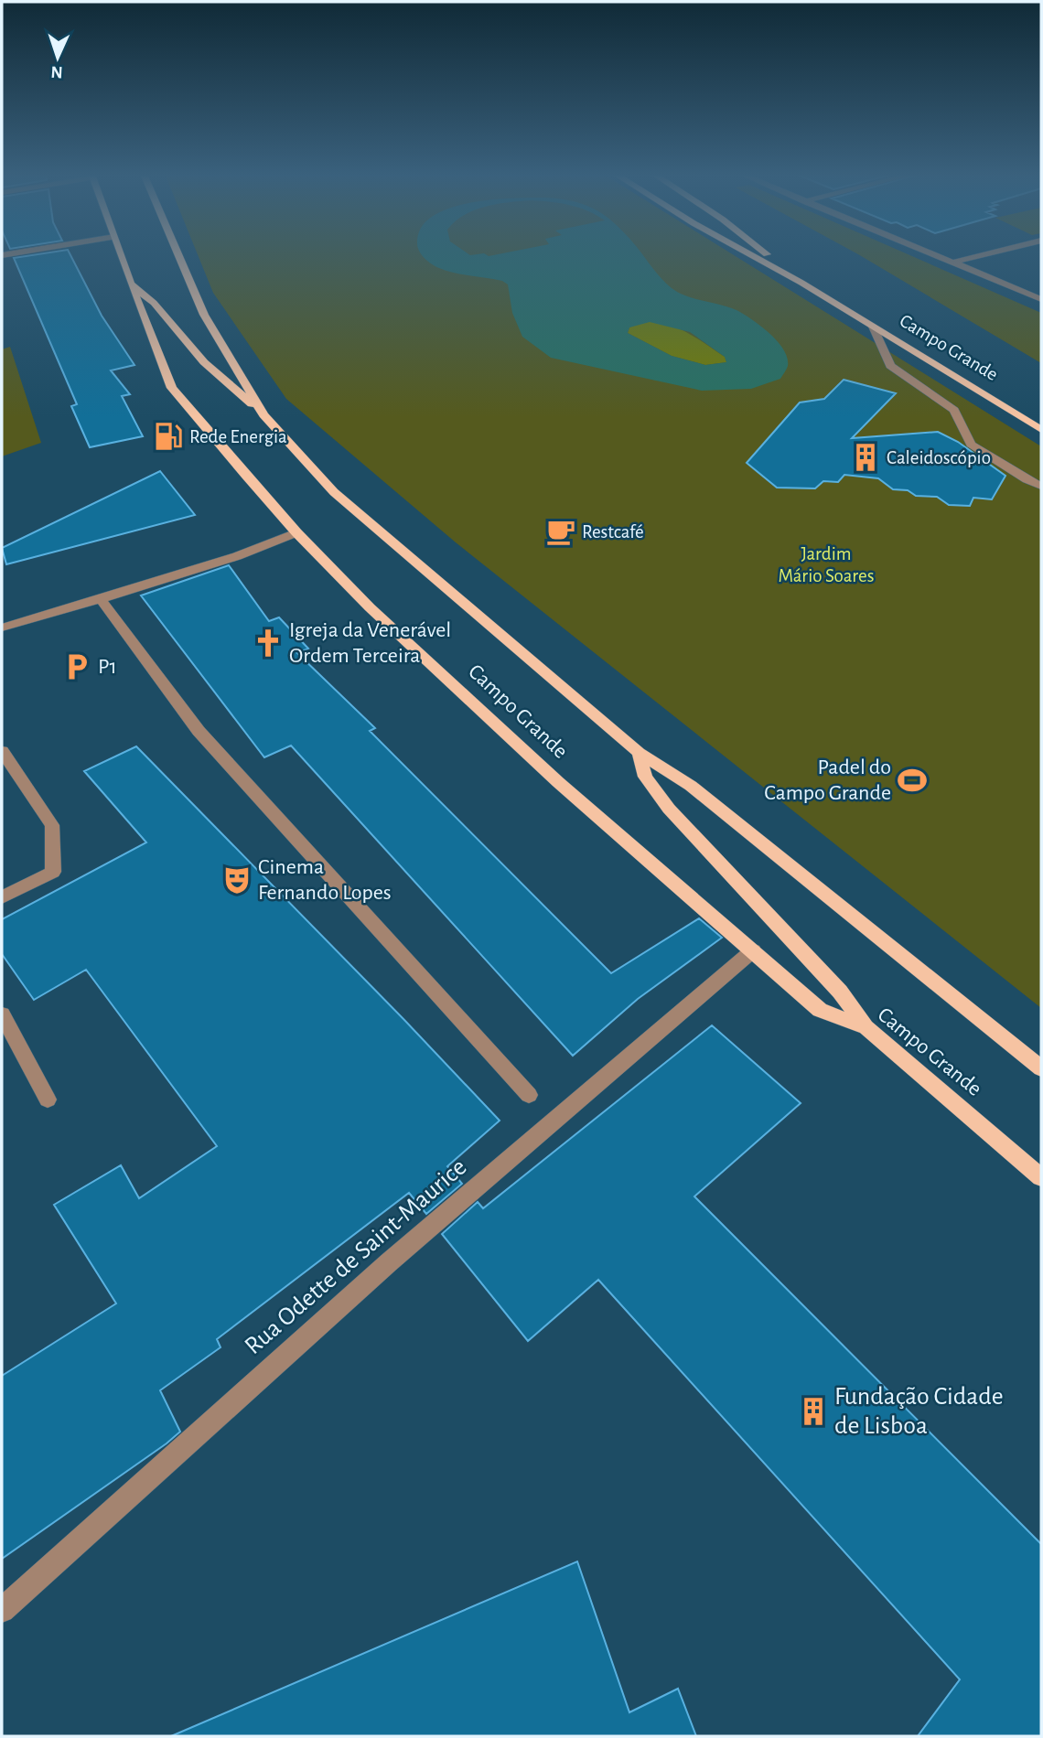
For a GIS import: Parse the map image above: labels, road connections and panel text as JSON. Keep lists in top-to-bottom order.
{
  "streets": {
    "main road": ["Campo Grande"],
    "street": ["Rua Odette de Saint-Maurice"]
  },
  "crossings": [
    ["Campo Grande", "Rua Odette de Saint-Maurice"]
  ],
  "parks": ["Jardim Mário Soares"],
  "places": {
    "fuel station": ["Rede Energia"],
    "building": ["Caleidoscópio", "Fundação Cidade de Lisboa"],
    "cafe": ["Restcafé"],
    "church": ["Igreja da Venerável Ordem Terceira"],
    "parking": ["P1"],
    "sports": ["Padel do Campo Grande"],
    "theatre": ["Cinema Fernando Lopes"]
  },
  "north": "bottom"
}
